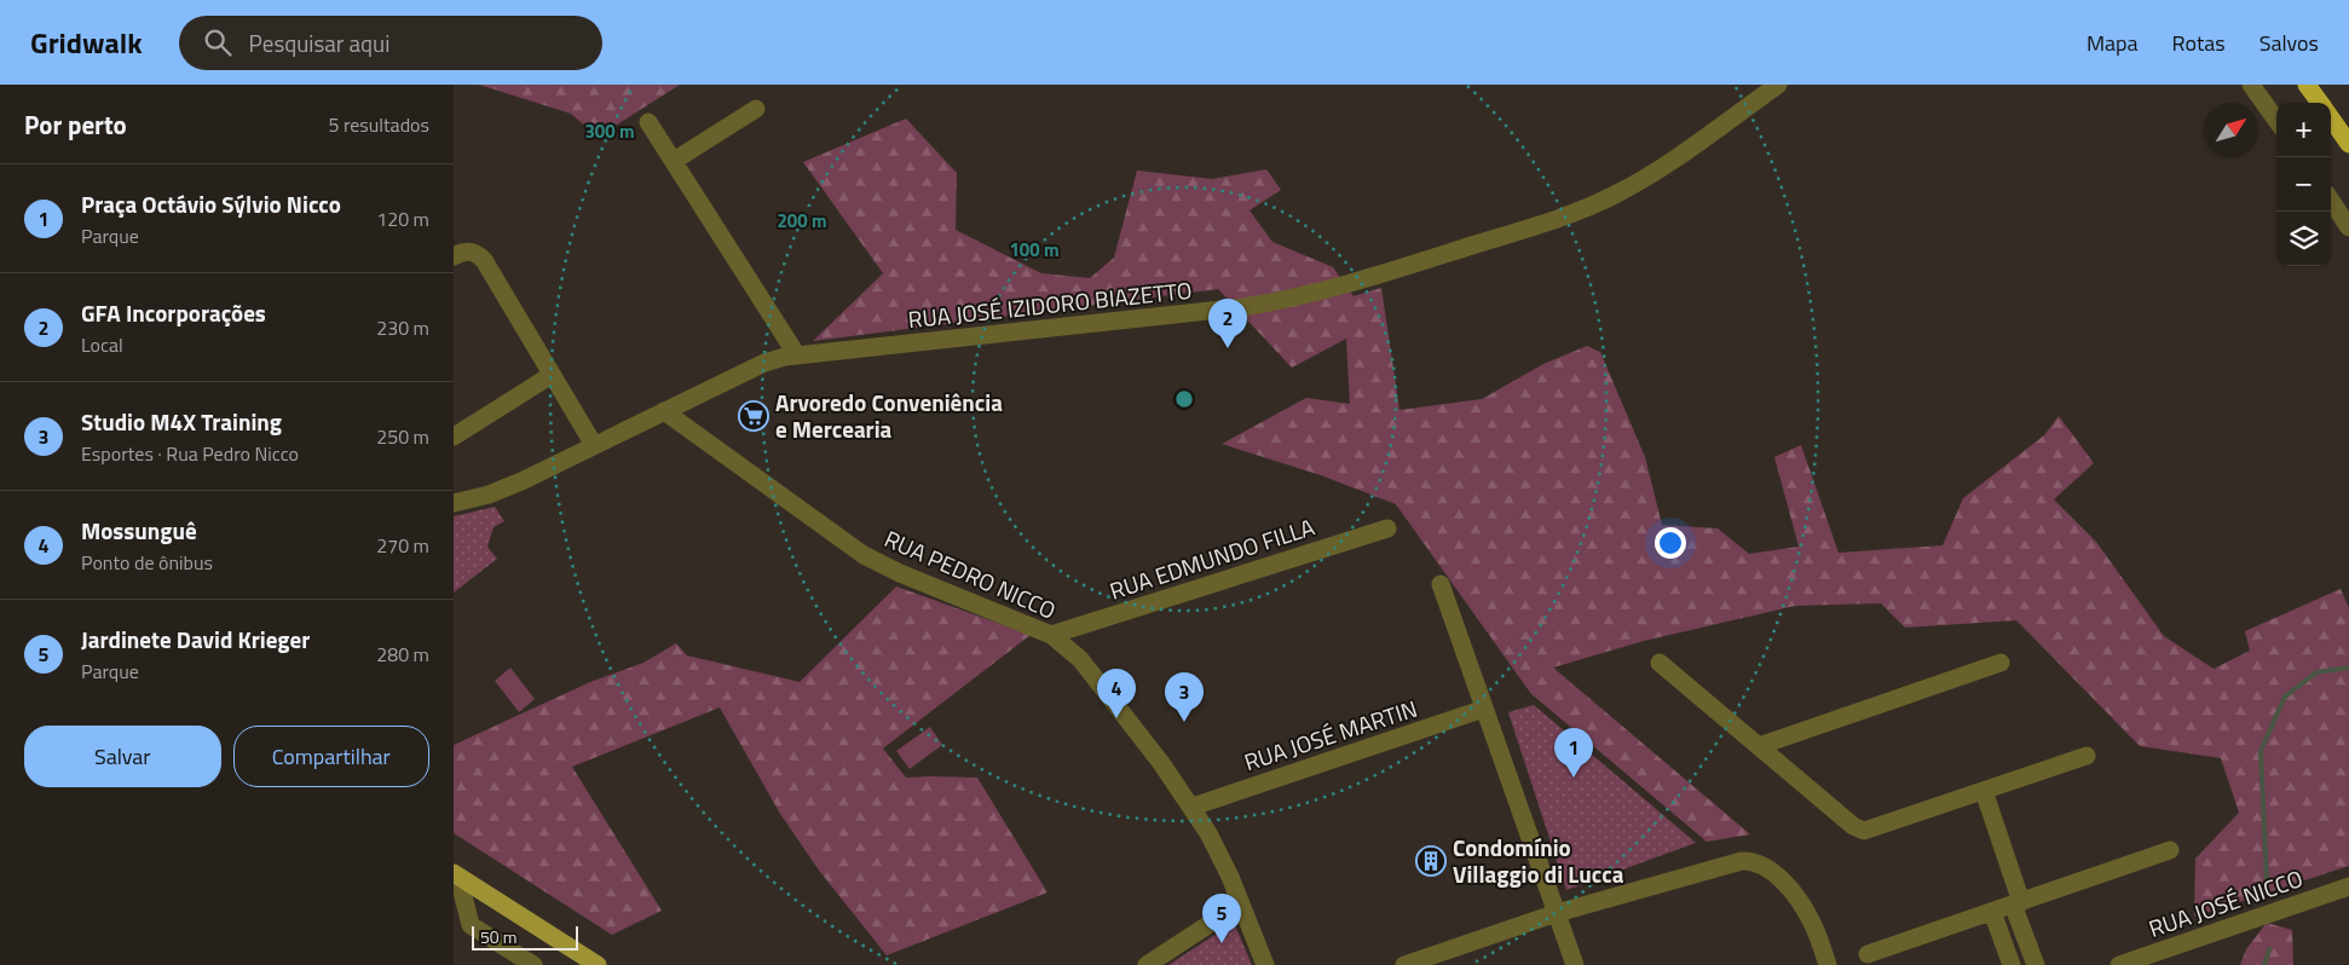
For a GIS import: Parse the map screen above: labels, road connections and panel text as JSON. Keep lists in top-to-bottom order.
{
  "streets": {
    "street": [
      "RUA JOSÉ IZIDORO BIAZETTO",
      "RUA EDMUNDO FILLA",
      "RUA PEDRO NICCO",
      "RUA JOSÉ MARTIN",
      "RUA JOSÉ NICCO"
    ]
  },
  "crossings": [
    ["RUA JOSÉ IZIDORO BIAZETTO", "RUA PEDRO NICCO"],
    ["RUA EDMUNDO FILLA", "RUA PEDRO NICCO"],
    ["RUA PEDRO NICCO", "RUA JOSÉ MARTIN"]
  ],
  "places": {
    "supermarket": ["Arvoredo Conveniência e Mercearia"],
    "building": ["Condomínio Villaggio di Lucca"]
  },
  "scale_bar": "50 m",
  "north": "top right",
  "page": {
    "header": "Gridwalk",
    "search": "Pesquisar aqui",
    "nav": ["Mapa", "Rotas", "Salvos"],
    "heading": ["Por perto", "5 resultados"],
    "map_buttons": ["+", "−"],
    "list": [
      {
        "mark": "1",
        "name": "Praça Octávio Sýlvio Nicco",
        "note": "Parque",
        "value": "120 m"
      },
      {
        "mark": "2",
        "name": "GFA Incorporações",
        "note": "Local",
        "value": "230 m"
      },
      {
        "mark": "3",
        "name": "Studio M4X Training",
        "note": "Esportes · Rua Pedro Nicco",
        "value": "250 m"
      },
      {
        "mark": "4",
        "name": "Mossunguê",
        "note": "Ponto de ônibus",
        "value": "270 m"
      },
      {
        "mark": "5",
        "name": "Jardinete David Krieger",
        "note": "Parque",
        "value": "280 m"
      }
    ],
    "pins": [
      "2",
      "4",
      "3",
      "1",
      "5"
    ],
    "buttons": ["Salvar", "Compartilhar"],
    "scale": "50 m"
  },
  "rings": ["300 m", "200 m", "100 m"]
}
